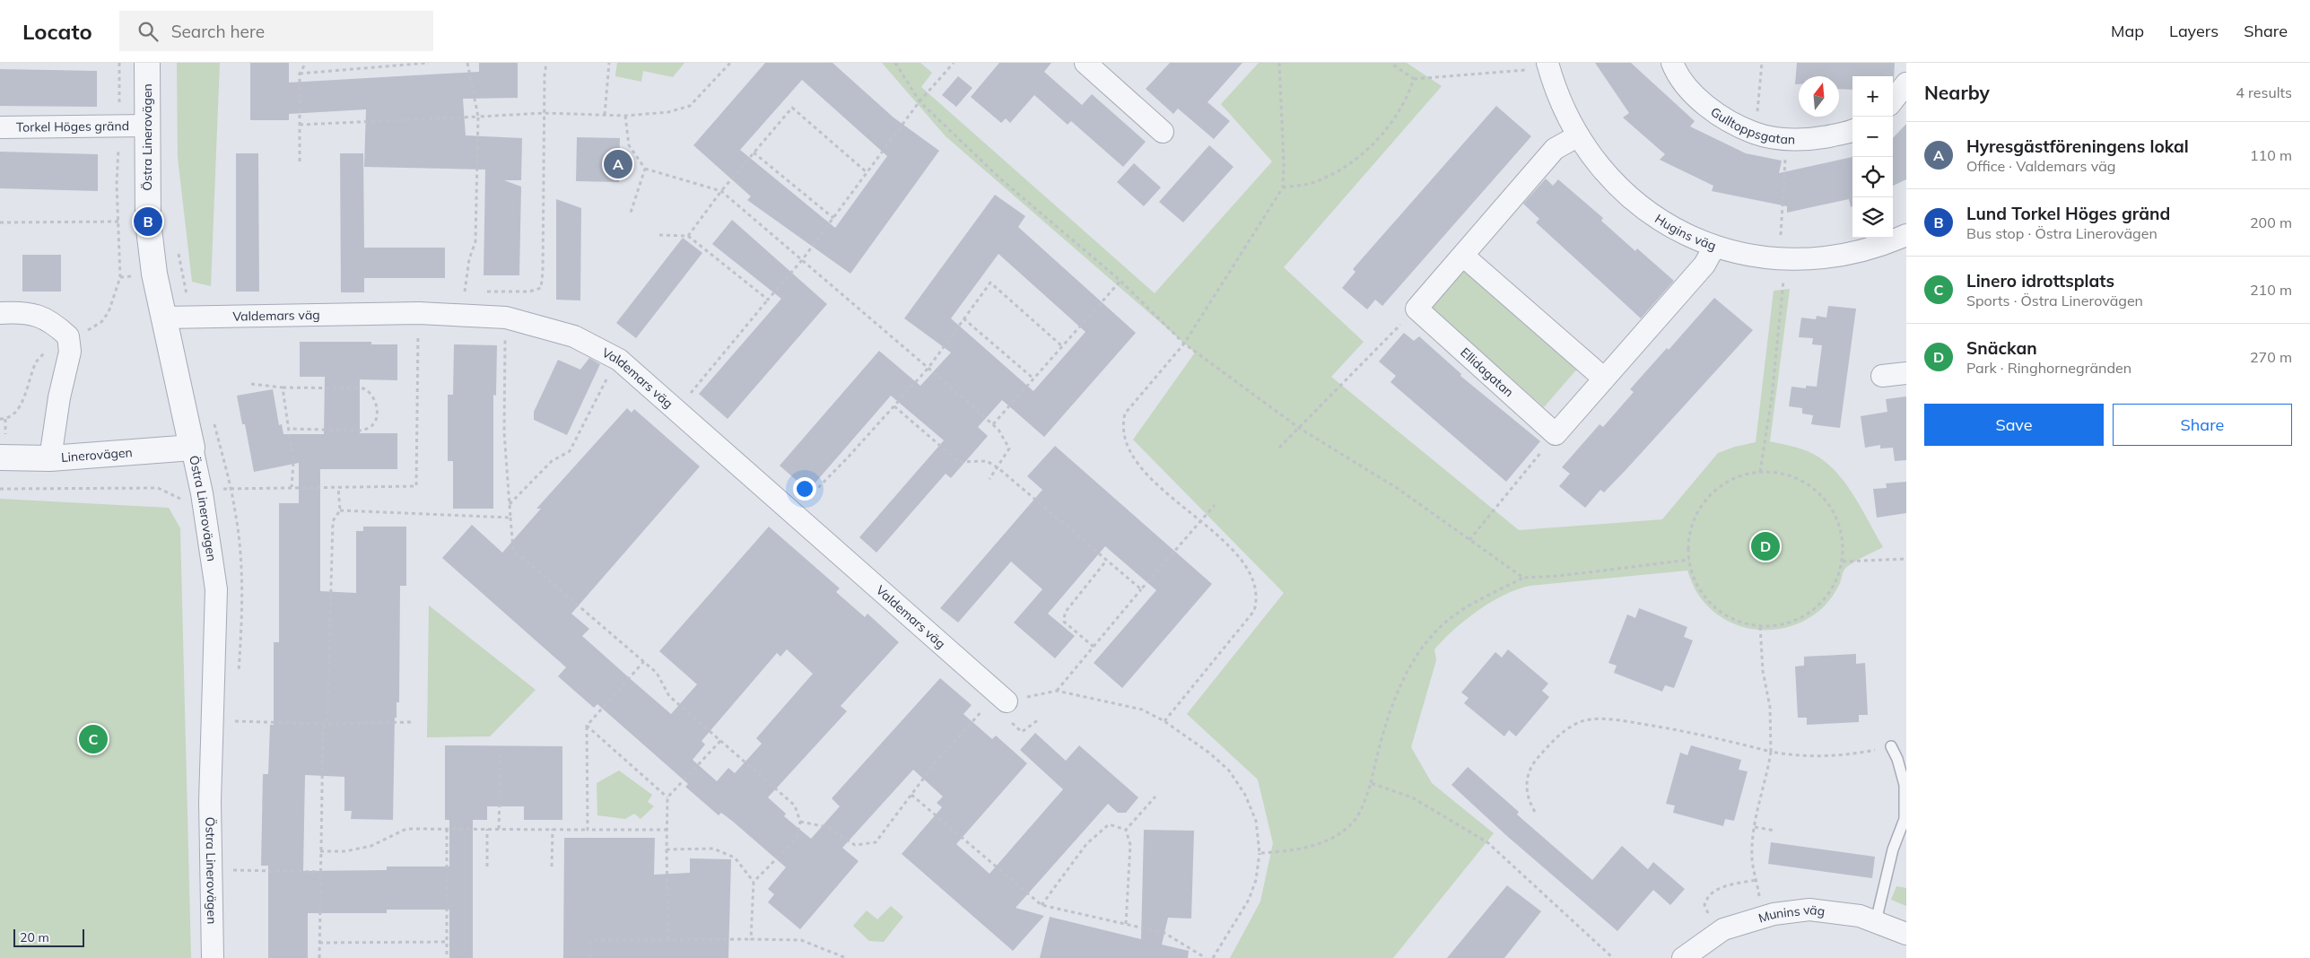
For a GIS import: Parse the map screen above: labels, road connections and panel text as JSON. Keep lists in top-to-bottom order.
{
  "streets": {
    "street": [
      "Gulltoppsgatan",
      "Torkel Höges gränd",
      "Östra Linerovägen",
      "Hugins väg",
      "Valdemars väg",
      "Ellidagatan",
      "Linerovägen",
      "Munins väg"
    ]
  },
  "crossings": [
    ["Torkel Höges gränd", "Östra Linerovägen"],
    ["Östra Linerovägen", "Valdemars väg"],
    ["Östra Linerovägen", "Linerovägen"]
  ],
  "scale_bar": "20 m",
  "north": "top",
  "page": {
    "header": "Locato",
    "search": "Search here",
    "nav": ["Map", "Layers", "Share"],
    "heading": ["Nearby", "4 results"],
    "map_buttons": ["+", "−"],
    "list": [
      {
        "mark": "A",
        "name": "Hyresgästföreningens lokal",
        "note": "Office · Valdemars väg",
        "value": "110 m"
      },
      {
        "mark": "B",
        "name": "Lund Torkel Höges gränd",
        "note": "Bus stop · Östra Linerovägen",
        "value": "200 m"
      },
      {
        "mark": "C",
        "name": "Linero idrottsplats",
        "note": "Sports · Östra Linerovägen",
        "value": "210 m"
      },
      {
        "mark": "D",
        "name": "Snäckan",
        "note": "Park · Ringhornegränden",
        "value": "270 m"
      }
    ],
    "pins": [
      "A",
      "B",
      "D",
      "C"
    ],
    "buttons": ["Save", "Share"],
    "scale": "20 m"
  }
}
